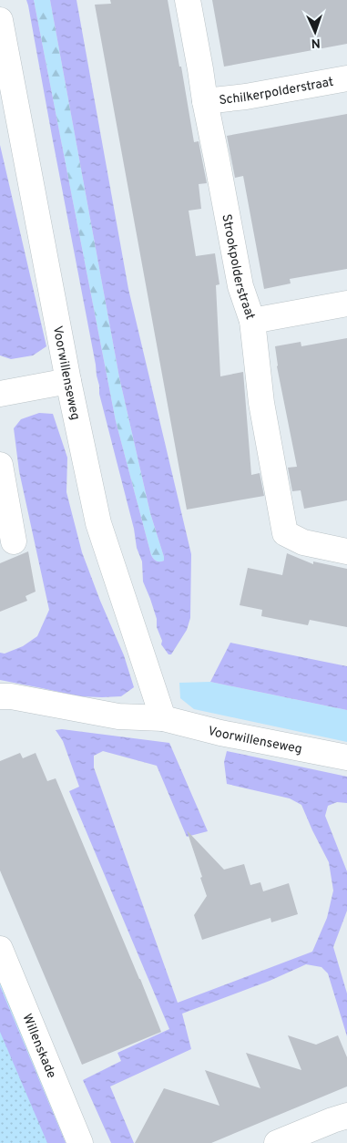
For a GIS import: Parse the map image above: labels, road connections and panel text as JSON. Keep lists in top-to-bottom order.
{
  "streets": {
    "street": [
      "Schilkerpolderstraat",
      "Strookpolderstraat",
      "Voorwillenseweg",
      "Willenskade"
    ]
  },
  "crossings": [
    ["Schilkerpolderstraat", "Strookpolderstraat"]
  ],
  "north": "bottom"
}
